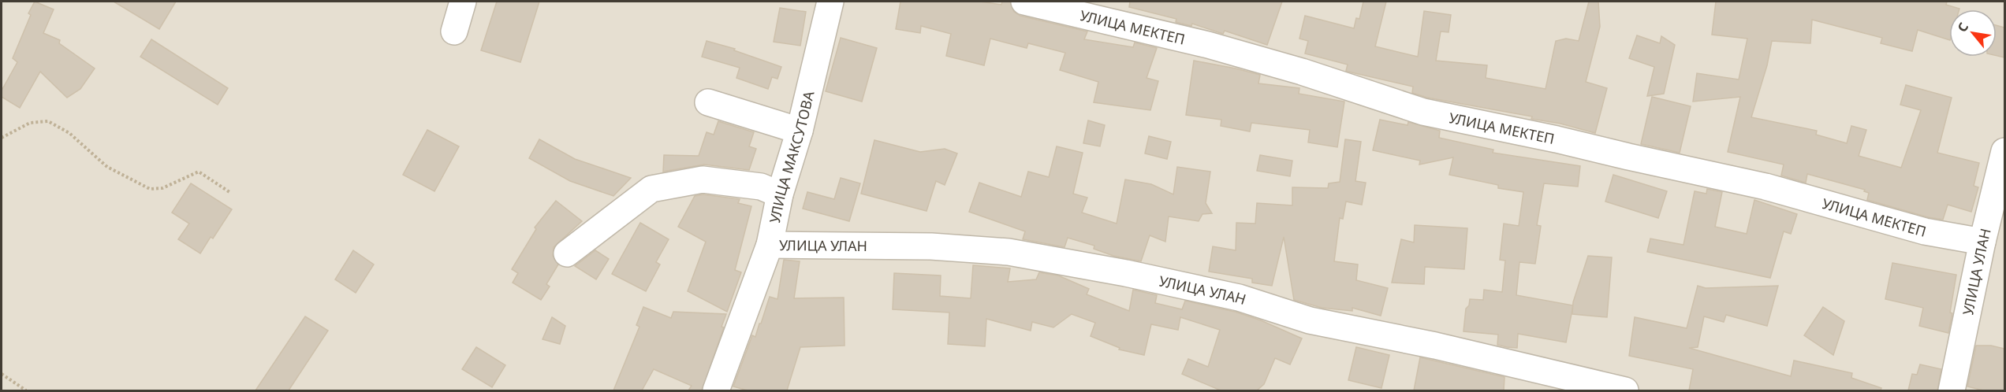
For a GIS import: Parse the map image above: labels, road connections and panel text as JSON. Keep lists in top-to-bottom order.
{
  "streets": {
    "street": ["УЛИЦА МЕКТЕП", "УЛИЦА МАКСУТОВА", "УЛИЦА УЛАН"]
  },
  "crossings": [
    ["УЛИЦА МЕКТЕП", "УЛИЦА УЛАН"],
    ["УЛИЦА МАКСУТОВА", "УЛИЦА УЛАН"]
  ],
  "north": "top left"
}
